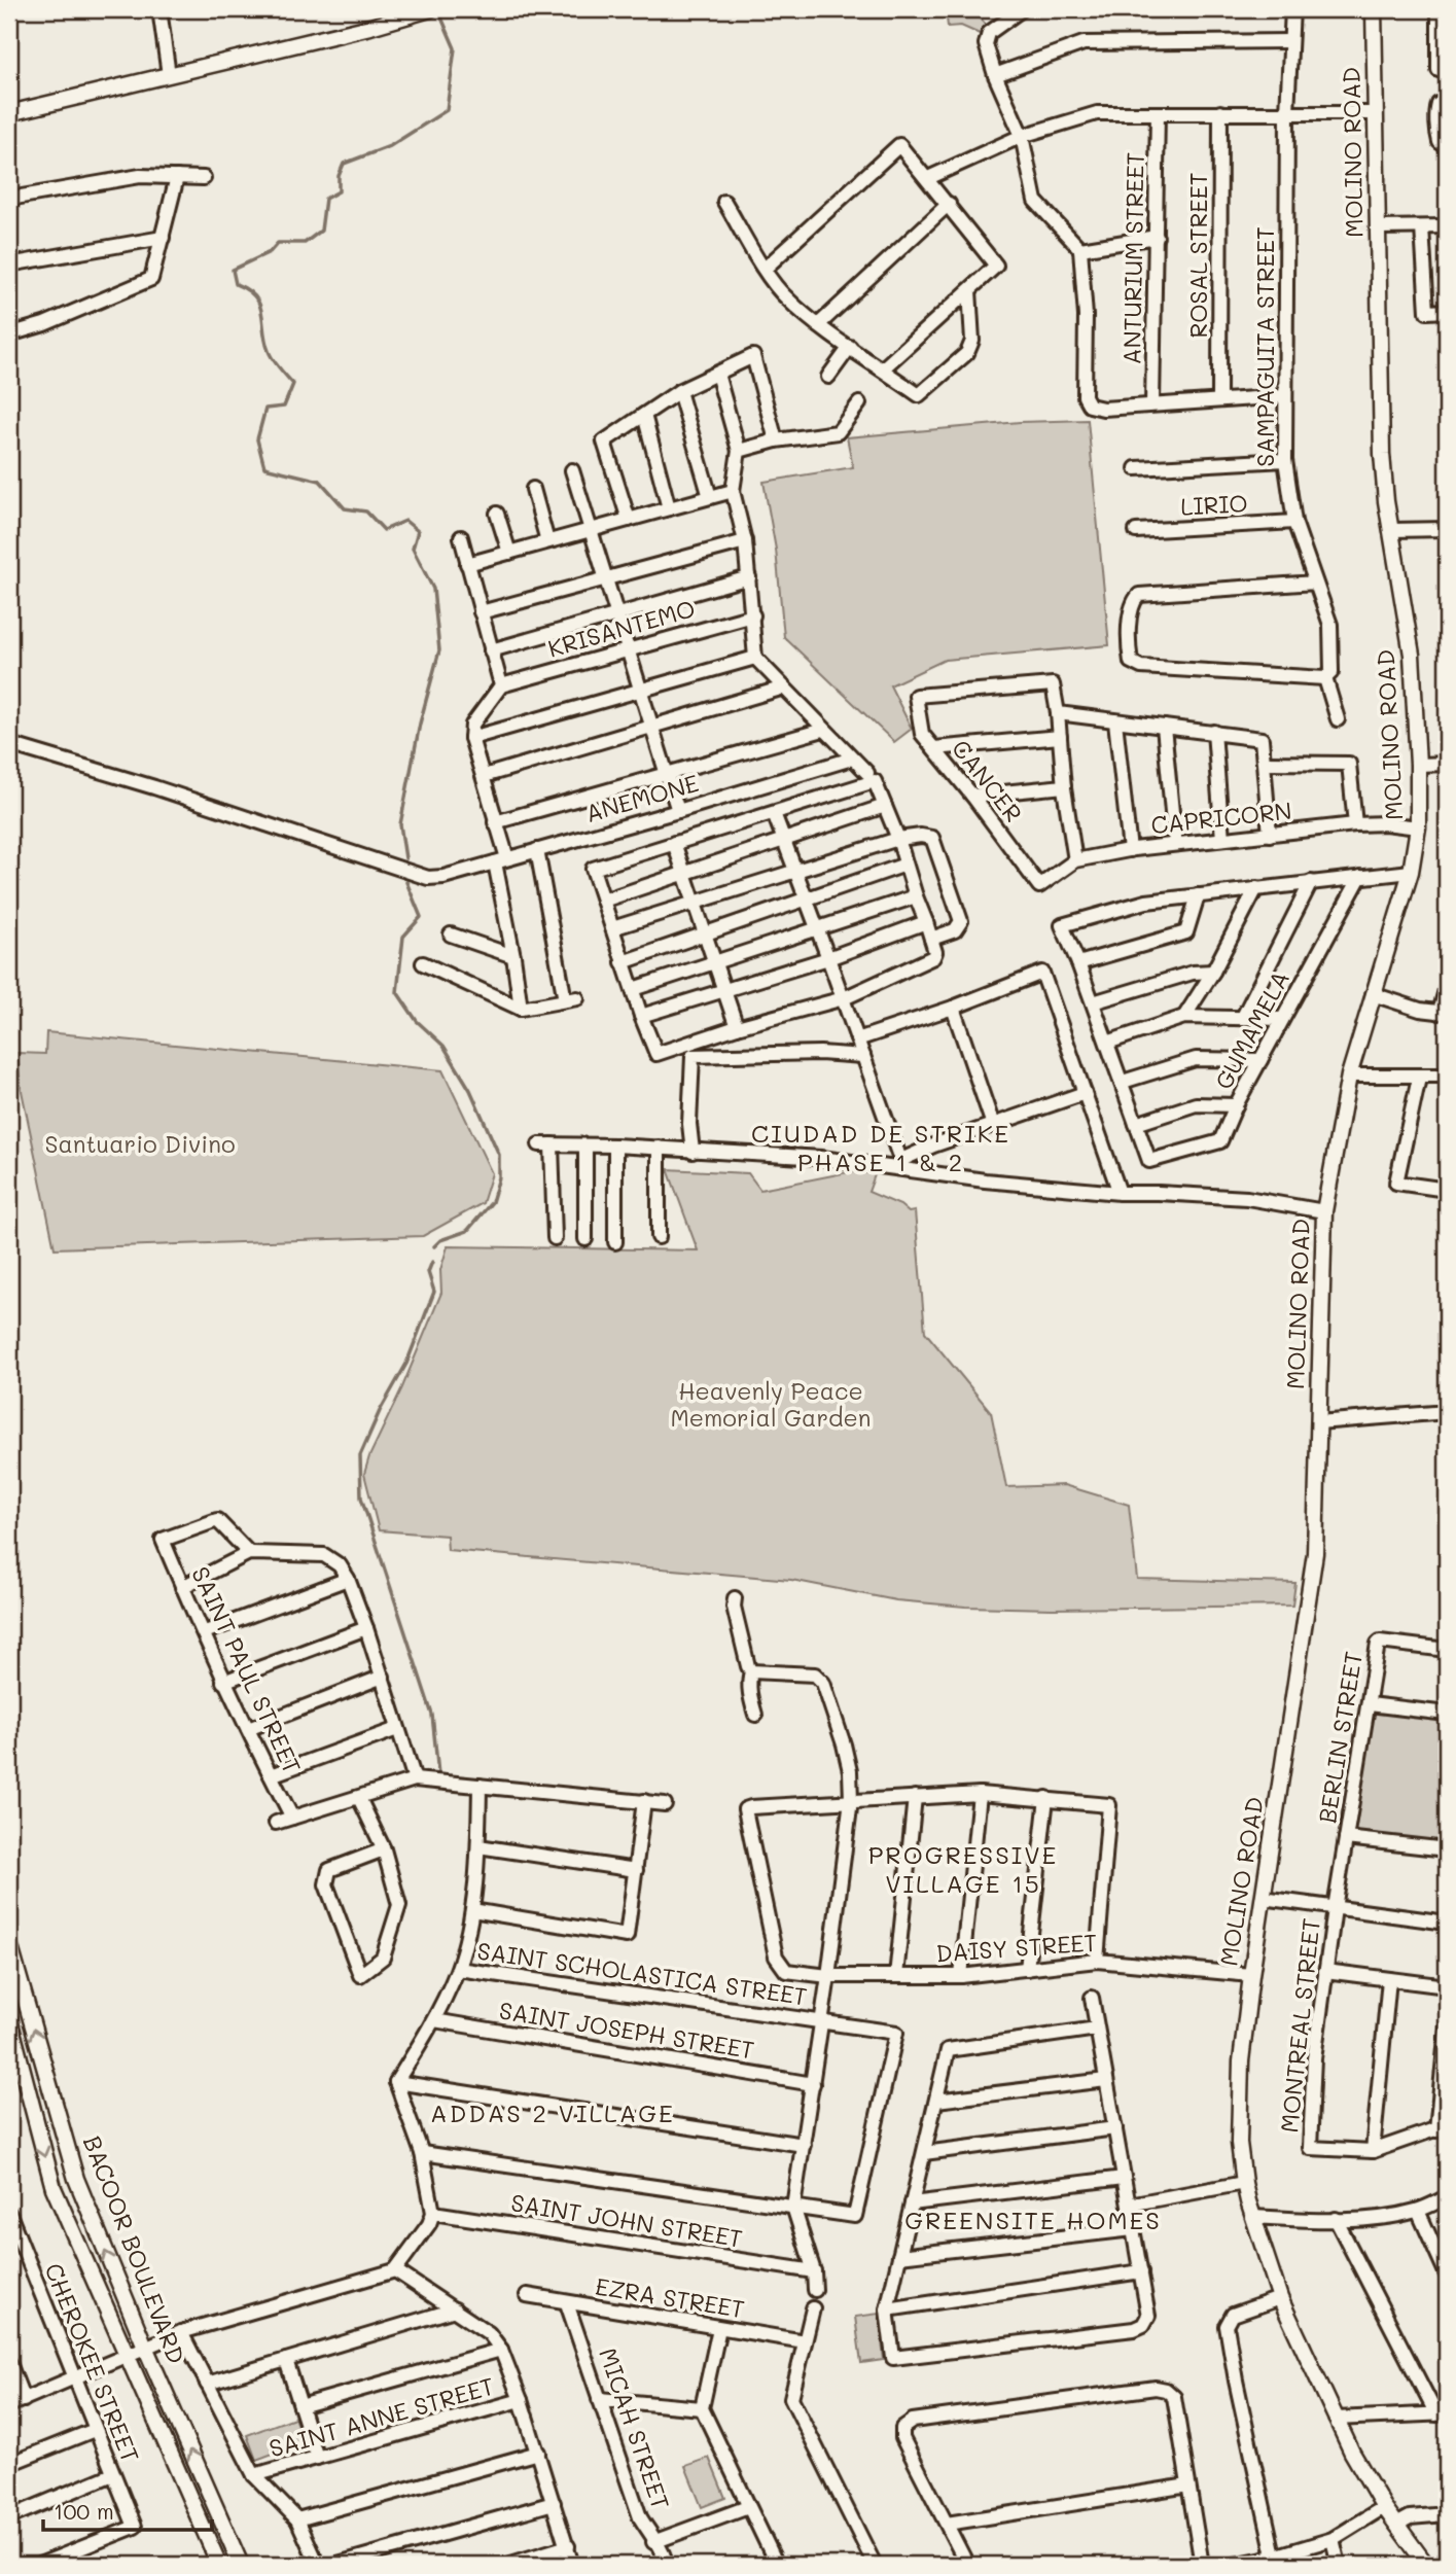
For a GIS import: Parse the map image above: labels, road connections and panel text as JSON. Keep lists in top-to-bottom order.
{
  "streets": {
    "main road": ["MOLINO ROAD", "BACOOR BOULEVARD"],
    "street": [
      "ROSAL STREET",
      "ANTURIUM STREET",
      "SAMPAGUITA STREET",
      "LIRIO",
      "KRISANTEMO",
      "CANCER",
      "ANEMONE",
      "CAPRICORN",
      "GUMAMELA",
      "SAINT PAUL STREET",
      "BERLIN STREET",
      "DAISY STREET",
      "SAINT SCHOLASTICA STREET",
      "MONTREAL STREET",
      "SAINT JOSEPH STREET",
      "SAINT JOHN STREET",
      "EZRA STREET",
      "CHEROKEE STREET",
      "SAINT ANNE STREET",
      "MICAH STREET"
    ]
  },
  "crossings": [
    ["MOLINO ROAD", "CAPRICORN"],
    ["MOLINO ROAD", "DAISY STREET"],
    ["SAMPAGUITA STREET", "LIRIO"],
    ["CANCER", "CAPRICORN"],
    ["BERLIN STREET", "MONTREAL STREET"],
    ["EZRA STREET", "MICAH STREET"]
  ],
  "districts": [
    "CIUDAD DE STRIKE PHASE 1 & 2",
    "PROGRESSIVE VILLAGE 15",
    "ADDAS 2 VILLAGE",
    "GREENSITE HOMES"
  ],
  "parks": ["Santuario Divino", "Heavenly Peace Memorial Garden"],
  "scale_bar": "100 m"
}
